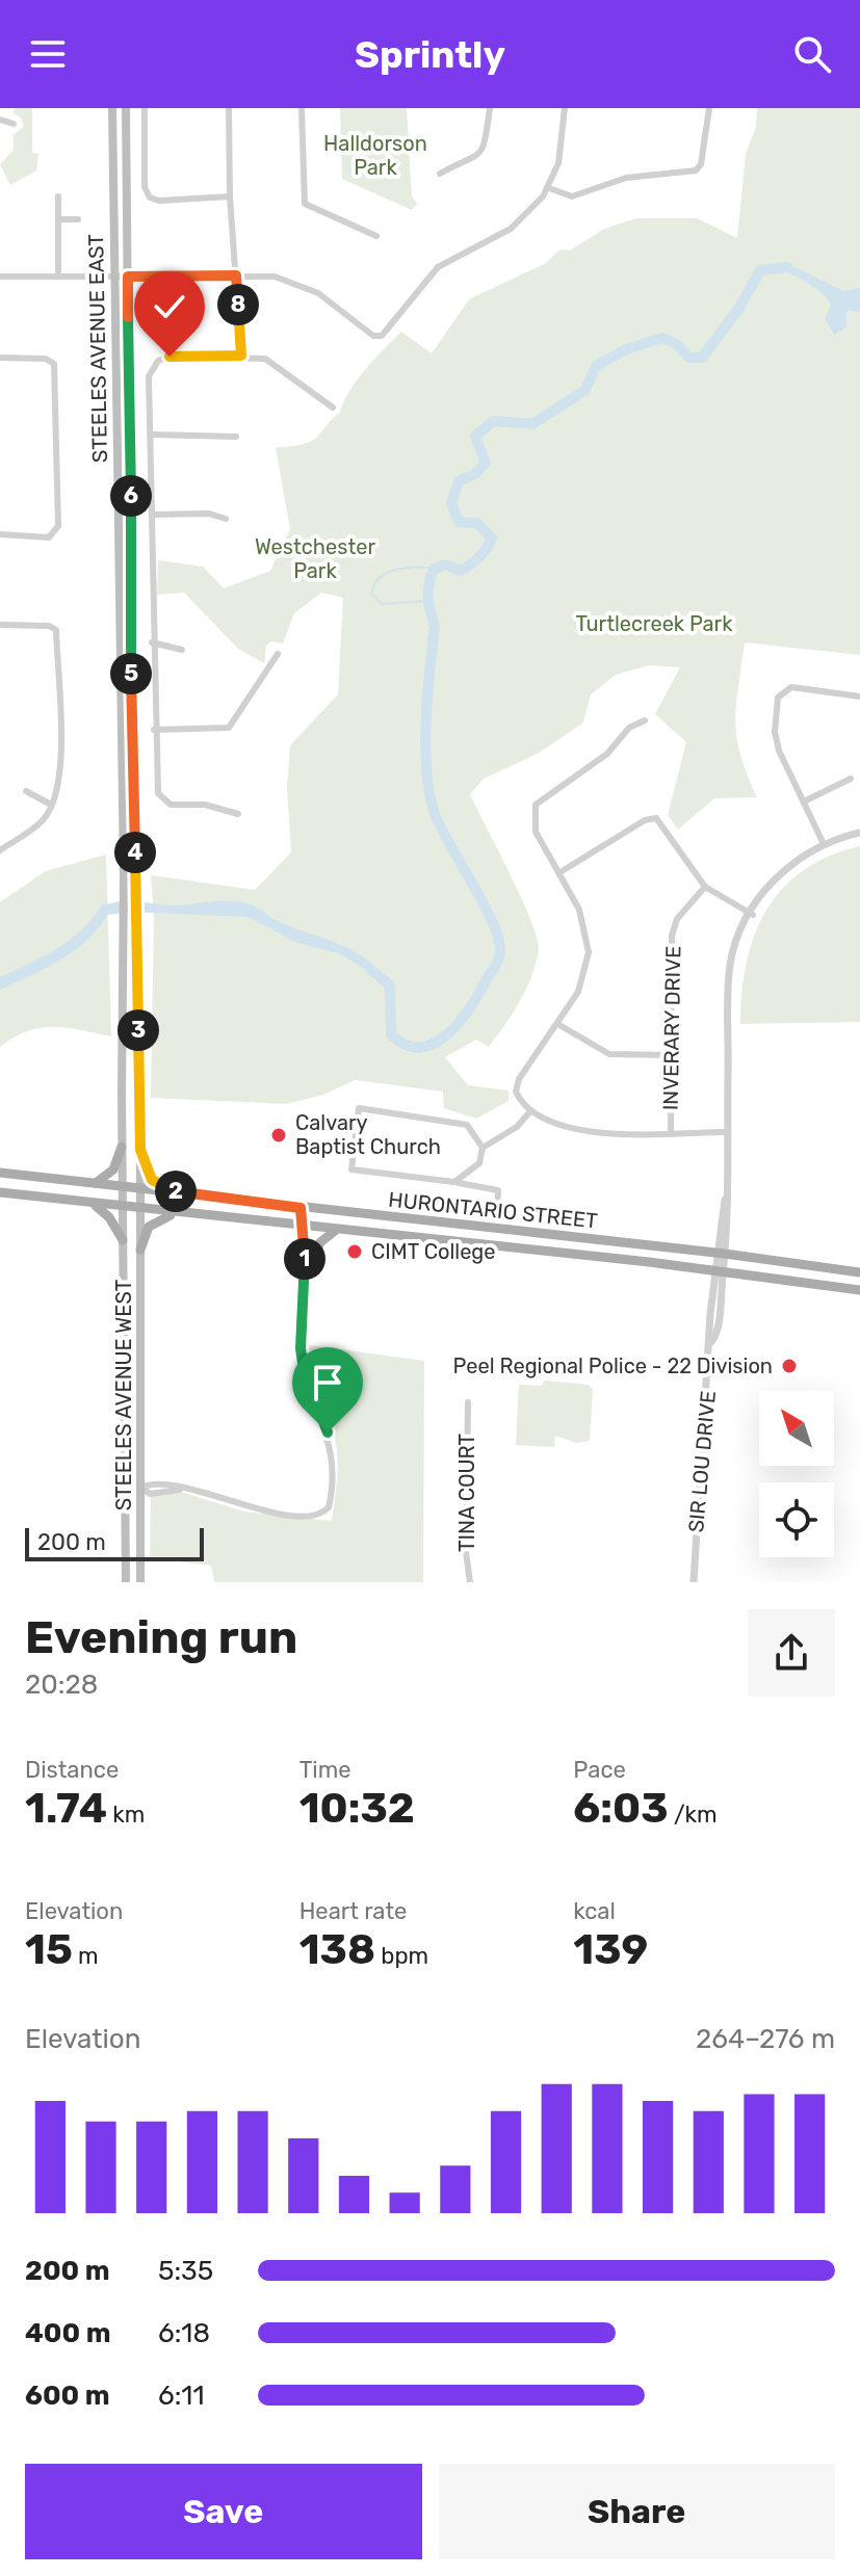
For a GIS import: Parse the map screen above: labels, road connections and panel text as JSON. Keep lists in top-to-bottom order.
{
  "streets": {
    "main road": ["STEELES AVENUE EAST", "HURONTARIO STREET", "STEELES AVENUE WEST"],
    "street": ["INVERARY DRIVE", "SIR LOU DRIVE", "TINA COURT"]
  },
  "crossings": [
    ["STEELES AVENUE EAST", "HURONTARIO STREET"],
    ["STEELES AVENUE EAST", "STEELES AVENUE WEST"],
    ["HURONTARIO STREET", "STEELES AVENUE WEST"],
    ["HURONTARIO STREET", "SIR LOU DRIVE"]
  ],
  "parks": ["Halldorson Park", "Westchester Park", "Turtlecreek Park"],
  "places": ["Calvary Baptist Church", "CIMT College", "Peel Regional Police - 22 Division"],
  "scale_bar": "200 m",
  "north": "top left",
  "page": {
    "header": "Sprintly",
    "pins": [
      "8",
      "6",
      "5",
      "4",
      "3",
      "2",
      "1"
    ],
    "scale": "200 m",
    "heading": ["Evening run", "20:28"],
    "stats": [
      ["Distance", "1.74 km"],
      ["Time", "10:32"],
      ["Pace", "6:03 /km"],
      ["Elevation", "15 m"],
      ["Heart rate", "138 bpm"],
      ["kcal", "139"]
    ],
    "chart": ["Elevation", "264–276 m"],
    "list": [
      {
        "name": "200 m",
        "note": "5:35"
      },
      {
        "name": "400 m",
        "note": "6:18"
      },
      {
        "name": "600 m",
        "note": "6:11"
      }
    ],
    "buttons": ["Save", "Share"]
  }
}
